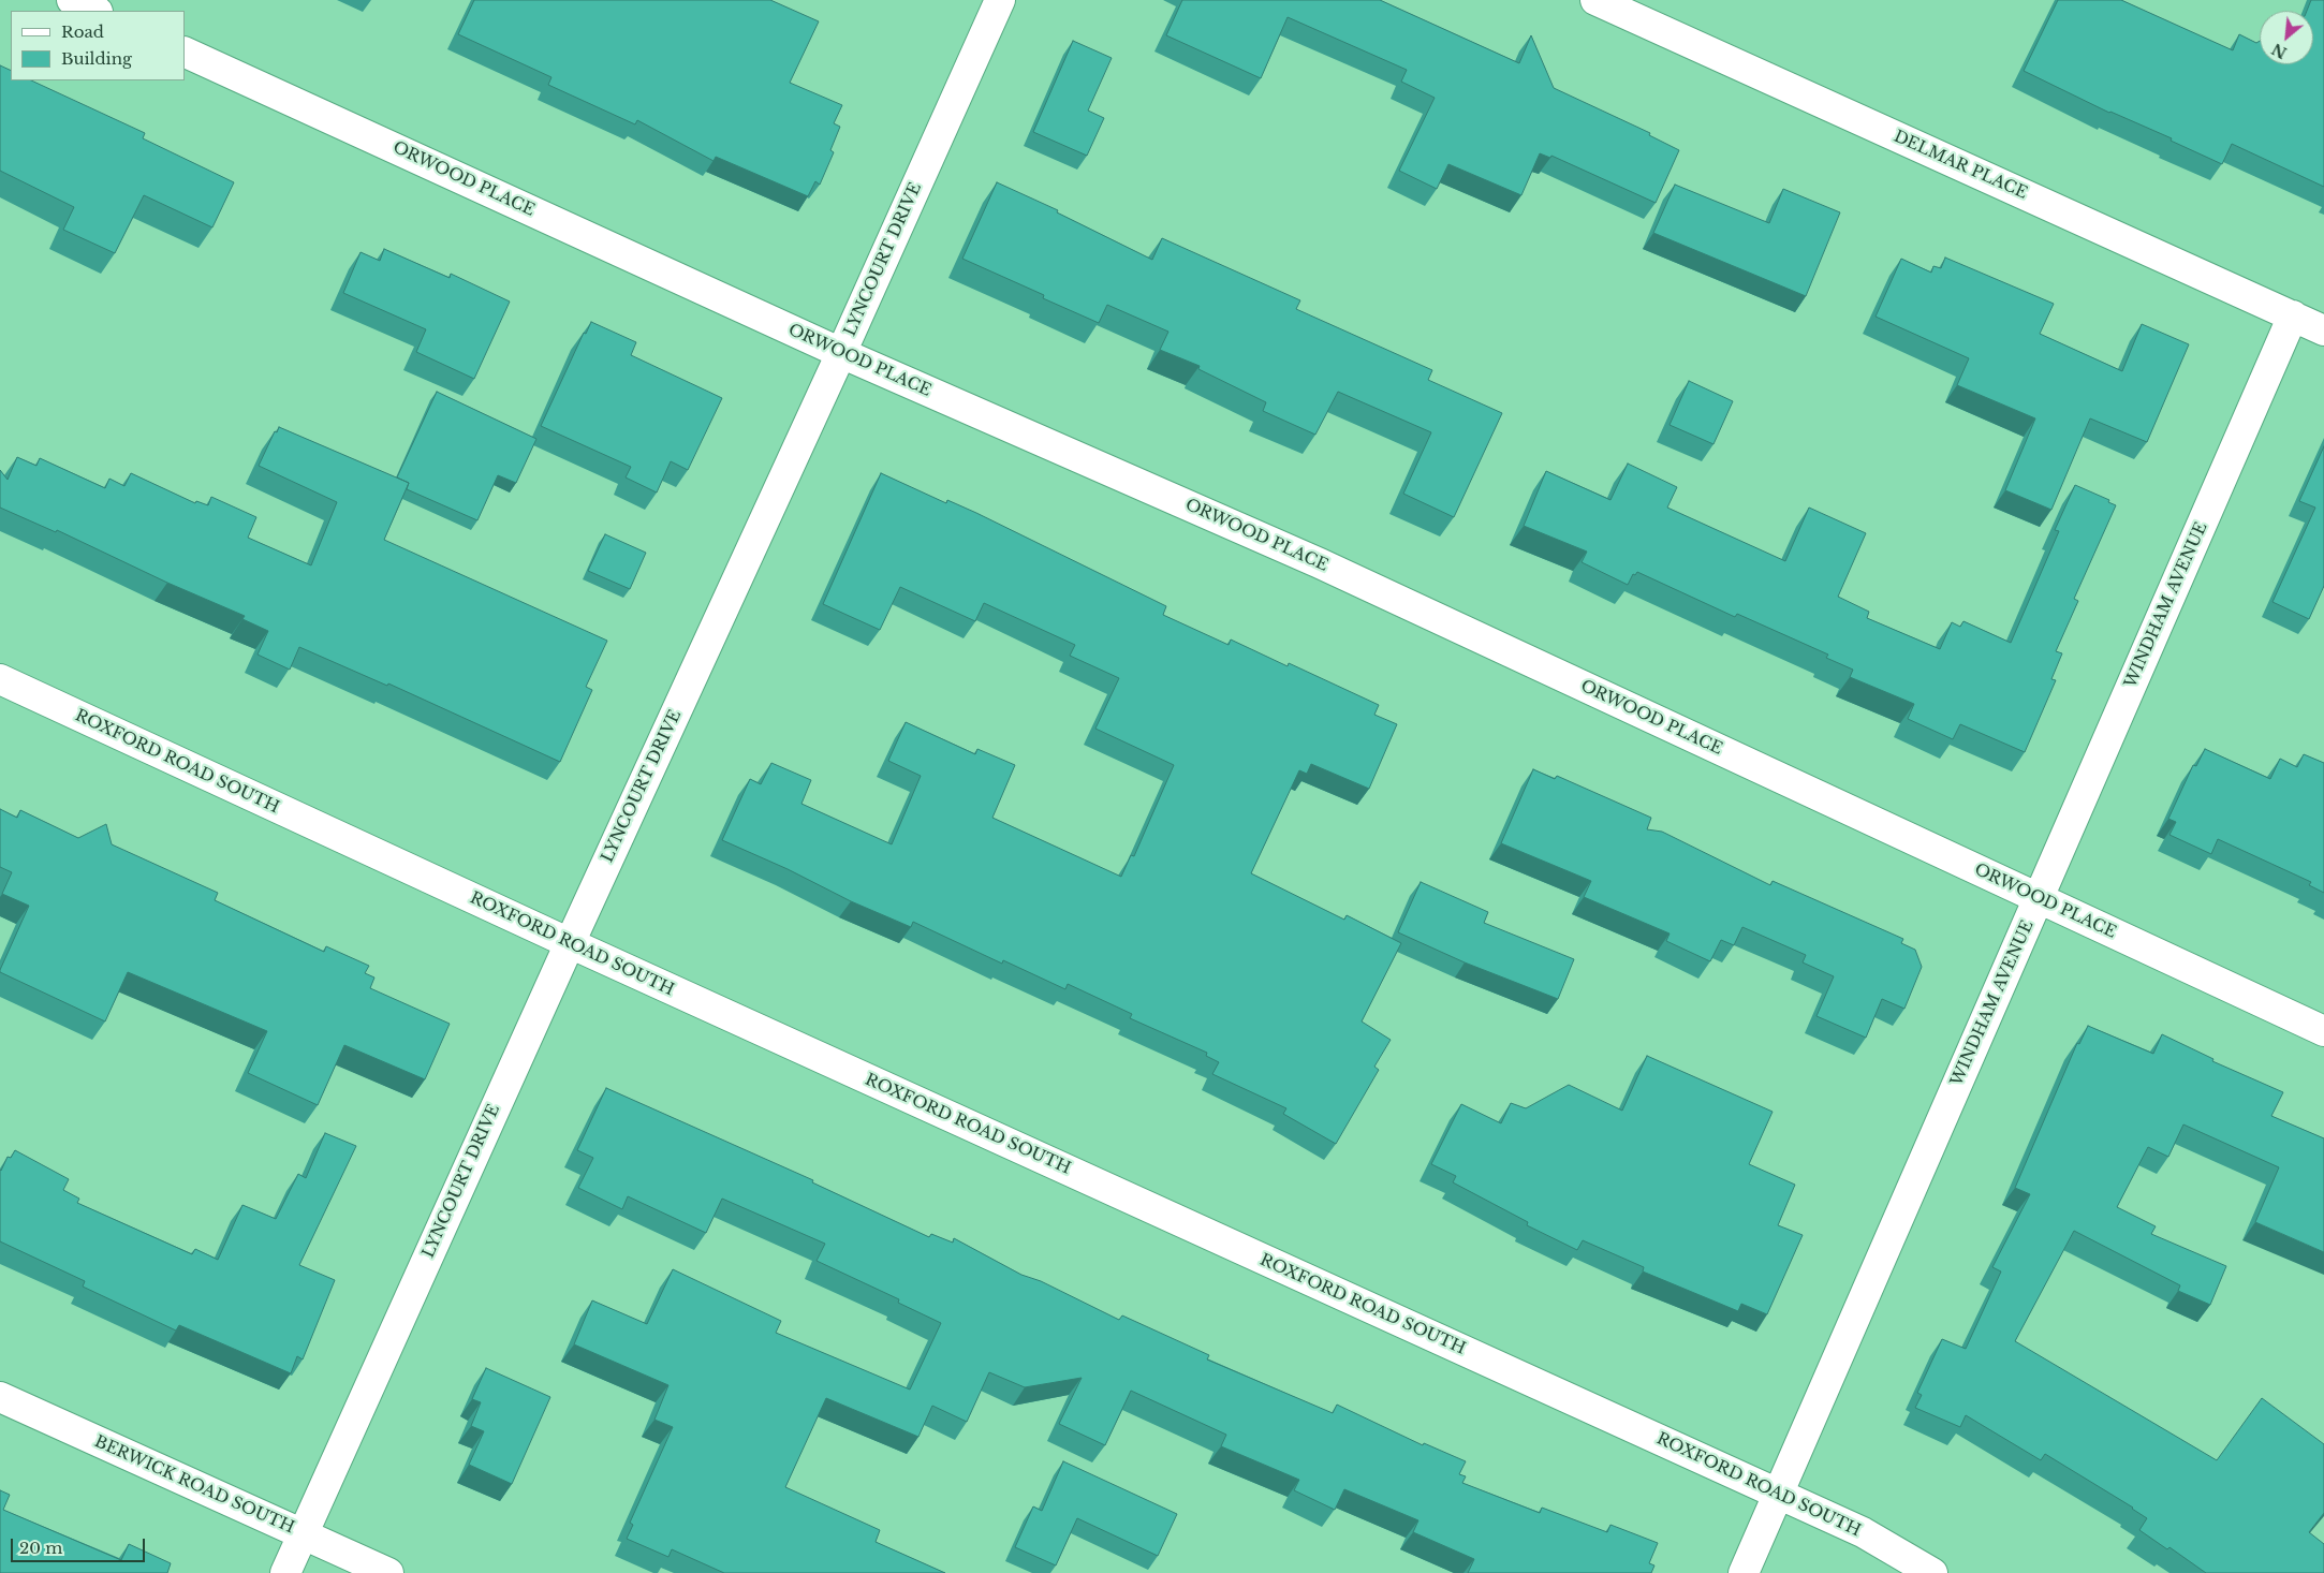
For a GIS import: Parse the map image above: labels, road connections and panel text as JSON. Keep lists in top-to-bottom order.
{
  "streets": {
    "street": [
      "DELMAR PLACE",
      "ORWOOD PLACE",
      "LYNCOURT DRIVE",
      "WINDHAM AVENUE",
      "ROXFORD ROAD SOUTH",
      "BERWICK ROAD SOUTH"
    ]
  },
  "crossings": [
    ["DELMAR PLACE", "WINDHAM AVENUE"],
    ["ORWOOD PLACE", "LYNCOURT DRIVE"],
    ["ORWOOD PLACE", "WINDHAM AVENUE"],
    ["LYNCOURT DRIVE", "ROXFORD ROAD SOUTH"],
    ["LYNCOURT DRIVE", "BERWICK ROAD SOUTH"],
    ["WINDHAM AVENUE", "ROXFORD ROAD SOUTH"]
  ],
  "legend": ["Road", "Building"],
  "scale_bar": "20 m",
  "north": "bottom left"
}
